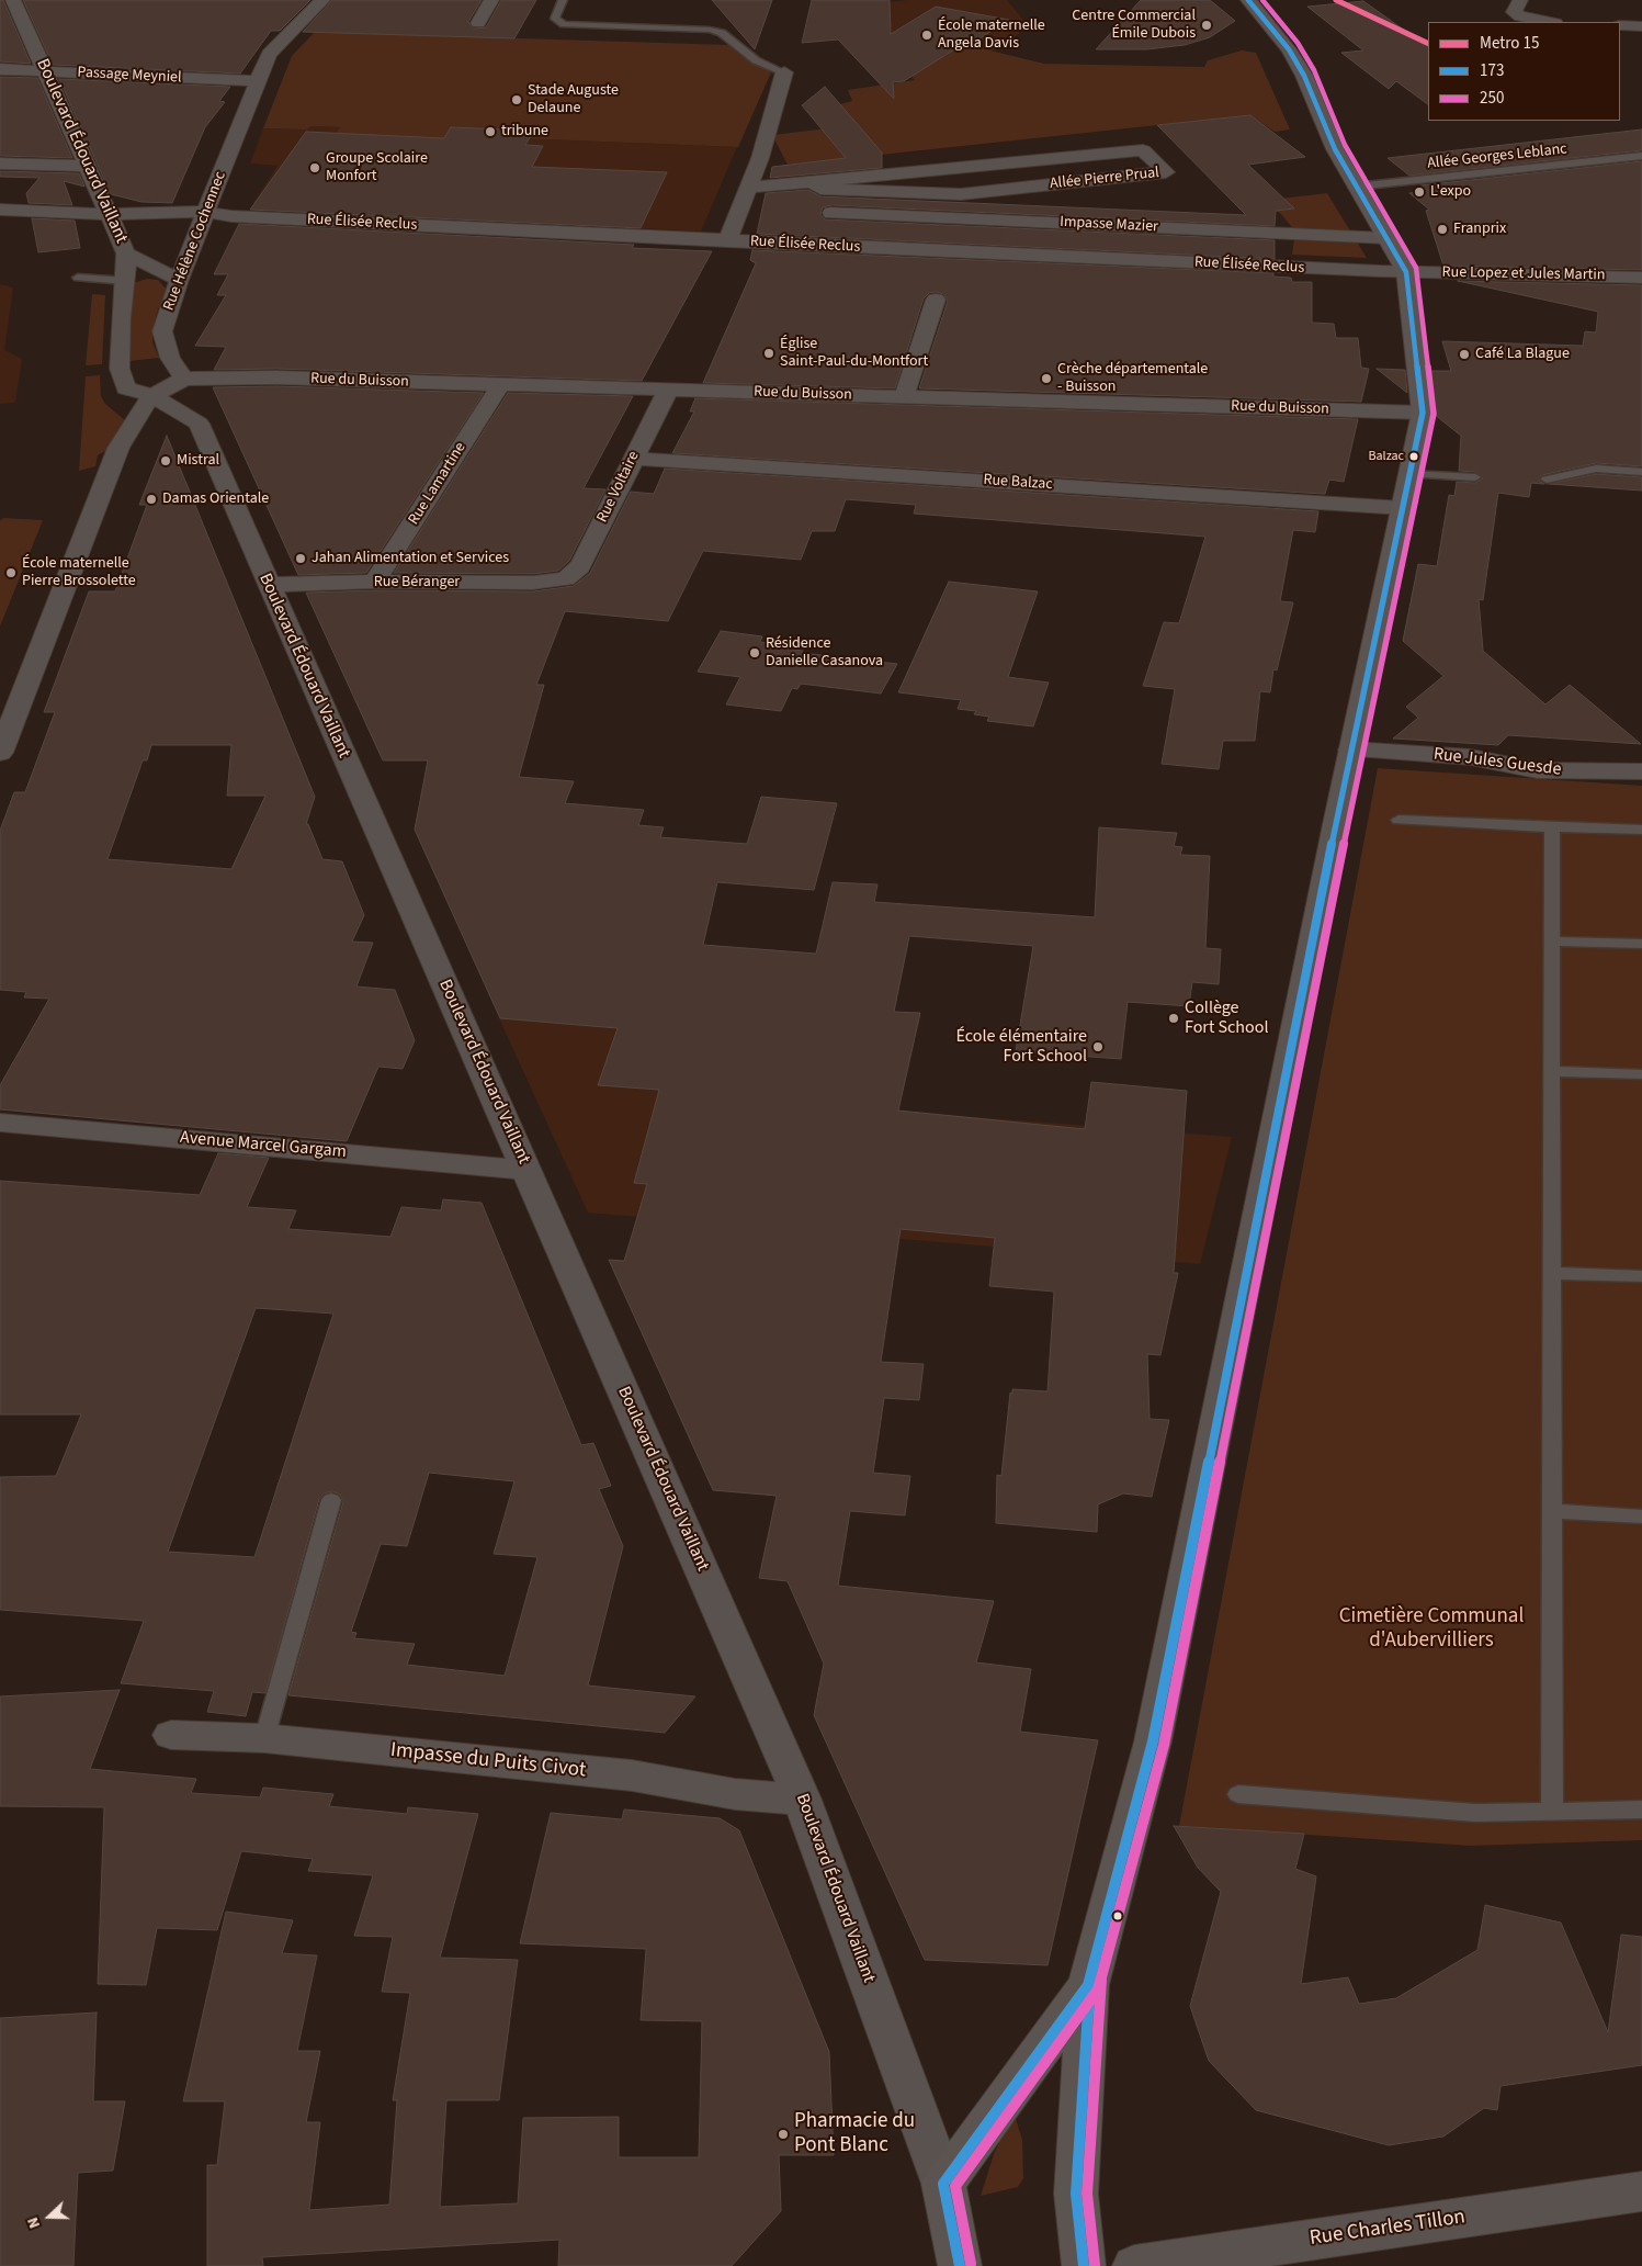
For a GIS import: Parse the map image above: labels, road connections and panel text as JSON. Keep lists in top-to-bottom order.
{
  "streets": {
    "street": [
      "Passage Meyniel",
      "Boulevard Édouard Vaillant",
      "Allée Pierre Prual",
      "Rue Élisée Reclus",
      "Impasse Mazier",
      "Rue Hélène Cochennec",
      "Rue Lopez et Jules Martin",
      "Rue du Buisson",
      "Rue Balzac",
      "Rue Lamartine",
      "Rue Voltaire",
      "Rue Béranger",
      "Rue Jules Guesde",
      "Avenue Marcel Gargam",
      "Impasse du Puits Civot",
      "Rue Charles Tillon"
    ],
    "lane": ["Allée Georges Leblanc"]
  },
  "crossings": [
    ["Passage Meyniel", "Boulevard Édouard Vaillant"],
    ["Passage Meyniel", "Rue Hélène Cochennec"],
    ["Boulevard Édouard Vaillant", "Rue Élisée Reclus"],
    ["Boulevard Édouard Vaillant", "Rue Béranger"],
    ["Boulevard Édouard Vaillant", "Avenue Marcel Gargam"],
    ["Boulevard Édouard Vaillant", "Impasse du Puits Civot"],
    ["Rue Élisée Reclus", "Rue Hélène Cochennec"],
    ["Rue Élisée Reclus", "Rue Lopez et Jules Martin"],
    ["Rue Hélène Cochennec", "Rue du Buisson"],
    ["Rue du Buisson", "Rue Lamartine"],
    ["Rue du Buisson", "Rue Voltaire"],
    ["Rue Balzac", "Rue Voltaire"],
    ["Rue Lamartine", "Rue Béranger"],
    ["Rue Voltaire", "Rue Béranger"]
  ],
  "parks": ["Cimetière Communal d'Aubervilliers"],
  "places": [
    "Centre Commercial Émile Dubois",
    "École maternelle Angela Davis",
    "Stade Auguste Delaune",
    "tribune",
    "Groupe Scolaire Monfort",
    "L'expo",
    "Franprix",
    "Église Saint-Paul-du-Montfort",
    "Café La Blague",
    "Crèche départementale - Buisson",
    "Balzac",
    "Mistral",
    "Damas Orientale",
    "Jahan Alimentation et Services",
    "École maternelle Pierre Brossolette",
    "Résidence Danielle Casanova",
    "Collège Fort School",
    "École élémentaire Fort School",
    "Pharmacie du Pont Blanc"
  ],
  "lines": ["metro line 15", "transit line 173", "transit line 250"],
  "legend": ["Metro 15", "173", "250"],
  "north": "left"
}
